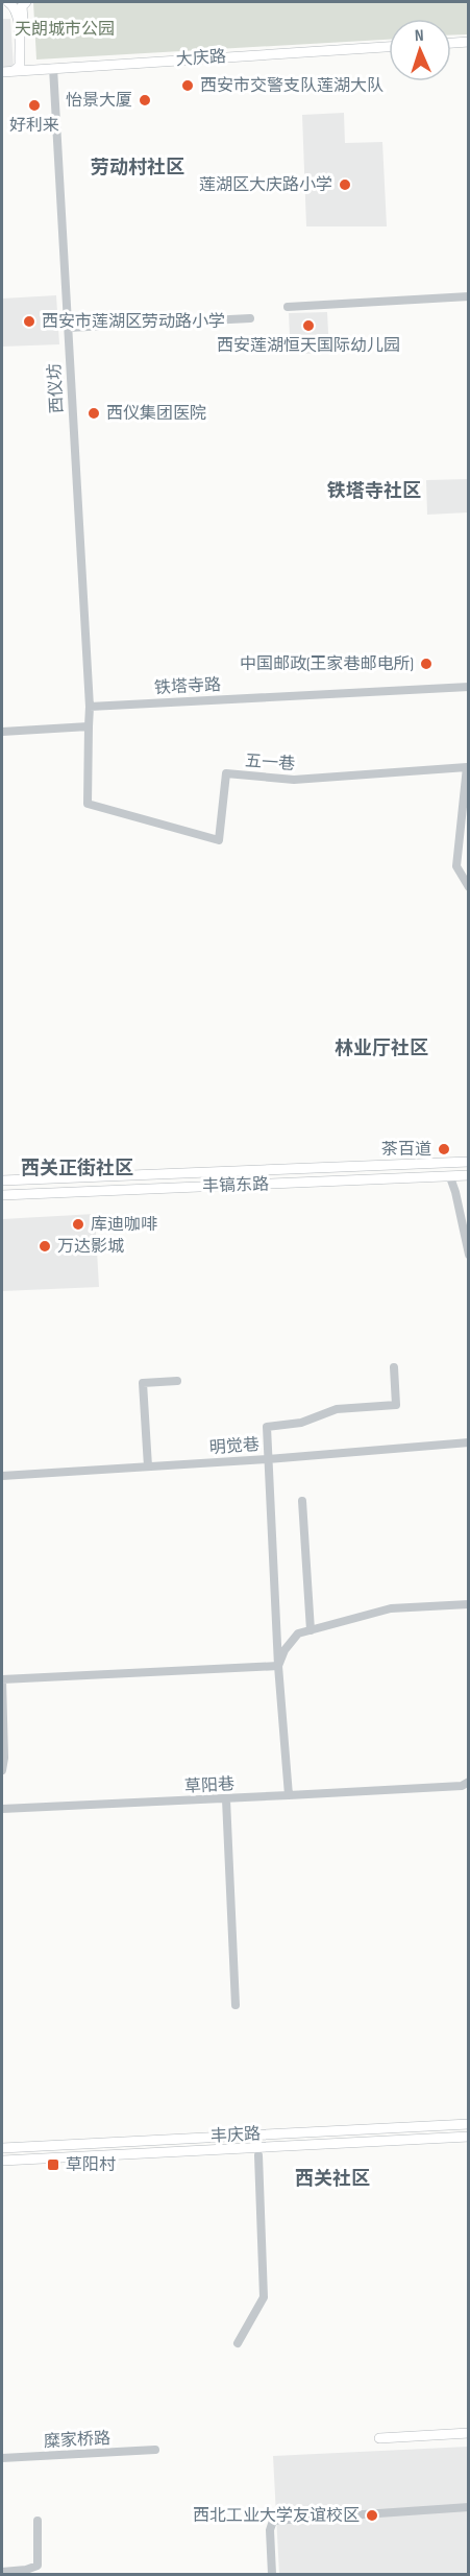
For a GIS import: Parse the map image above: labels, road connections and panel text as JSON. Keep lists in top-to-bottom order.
{
  "streets": {
    "main road": ["大庆路", "丰镐东路", "丰庆路"],
    "street": [
      "西仪坊",
      "铁塔寺路",
      "五一巷",
      "明觉巷",
      "草阳巷",
      "糜家桥路"
    ]
  },
  "crossings": [
    ["大庆路", "西仪坊"],
    ["西仪坊", "铁塔寺路"]
  ],
  "districts": [
    "劳动村社区",
    "铁塔寺社区",
    "林业厅社区",
    "西关正街社区",
    "西关社区"
  ],
  "parks": ["天朗城市公园"],
  "places": {
    "other": [
      "西安市交警支队莲湖大队",
      "怡景大厦",
      "好利来",
      "莲湖区大庆路小学",
      "西安市莲湖区劳动路小学",
      "西安莲湖恒天国际幼儿园",
      "西仪集团医院",
      "中国邮政(王家巷邮电所)",
      "茶百道",
      "库迪咖啡",
      "万达影城",
      "西北工业大学友谊校区"
    ],
    "transit": ["草阳村"]
  },
  "north": "top"
}
